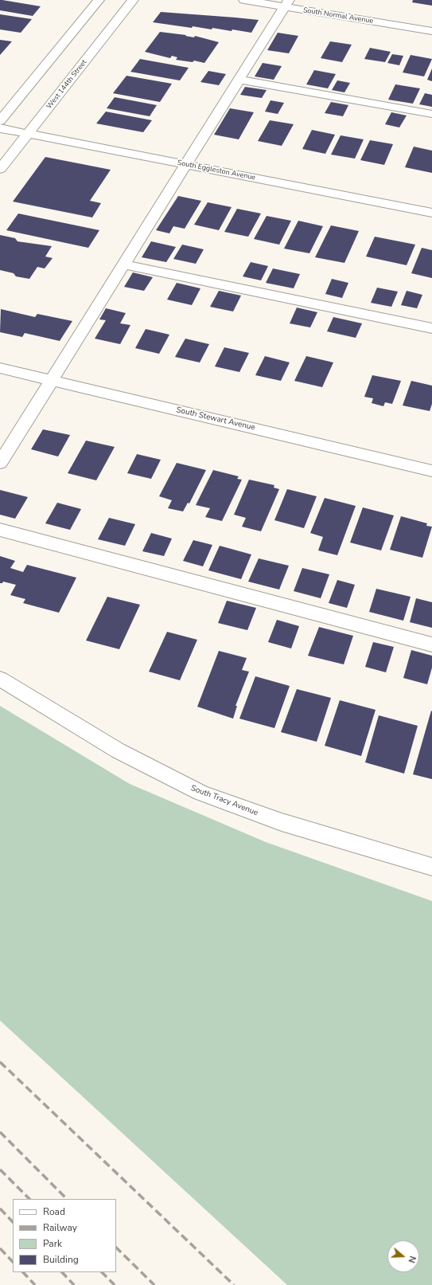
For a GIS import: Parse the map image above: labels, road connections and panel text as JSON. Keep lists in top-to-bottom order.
{
  "streets": {
    "street": [
      "South Normal Avenue",
      "West 144th Street",
      "South Eggleston Avenue",
      "South Stewart Avenue",
      "South Tracy Avenue"
    ]
  },
  "crossings": [
    ["West 144th Street", "South Eggleston Avenue"]
  ],
  "legend": [
    "Road",
    "Railway",
    "Park",
    "Building"
  ],
  "north": "right"
}
